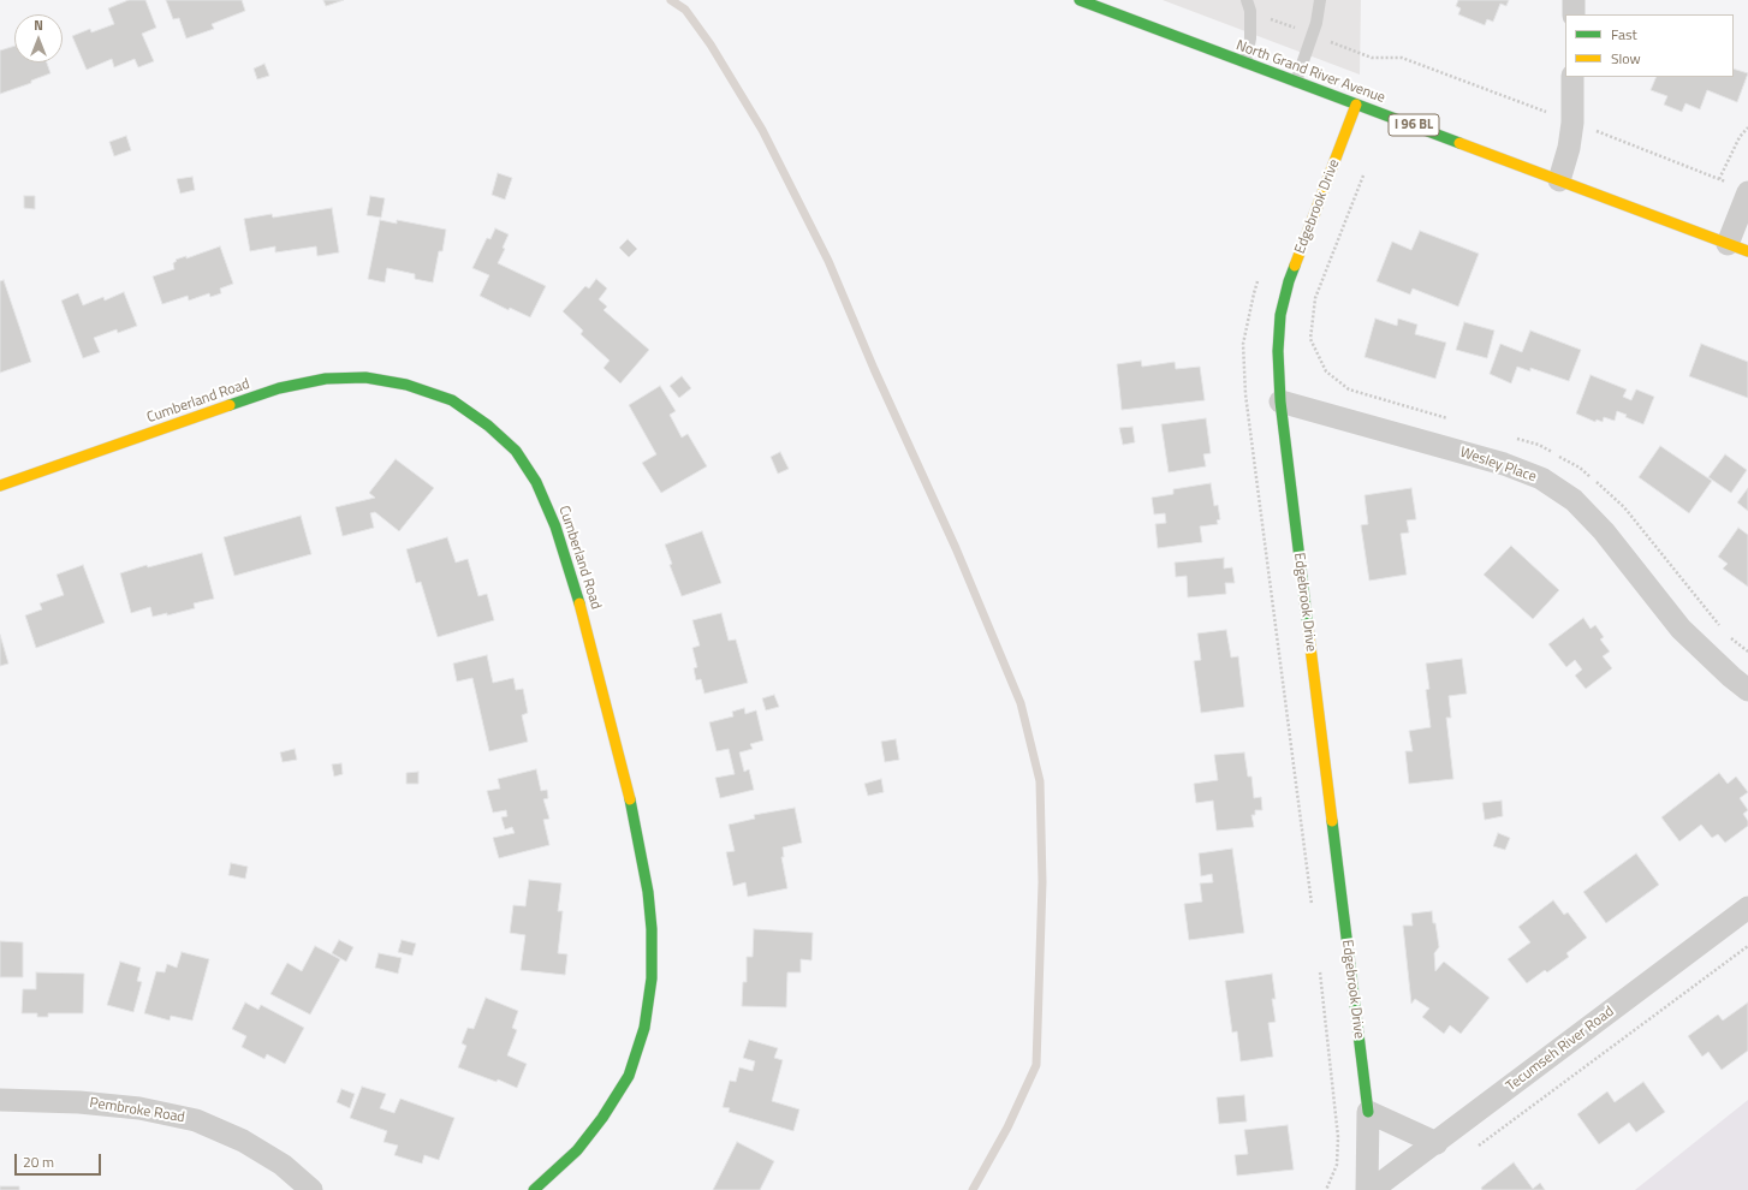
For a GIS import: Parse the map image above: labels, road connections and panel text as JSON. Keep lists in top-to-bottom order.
{
  "streets": {
    "street": [
      "North Grand River Avenue",
      "I 96 BL",
      "Edgebrook Drive",
      "Cumberland Road",
      "Wesley Place",
      "Tecumseh River Road",
      "Pembroke Road"
    ]
  },
  "crossings": [
    ["North Grand River Avenue", "Edgebrook Drive"],
    ["Edgebrook Drive", "Wesley Place"]
  ],
  "legend": ["Fast", "Slow"],
  "scale_bar": "20 m",
  "north": "top"
}
